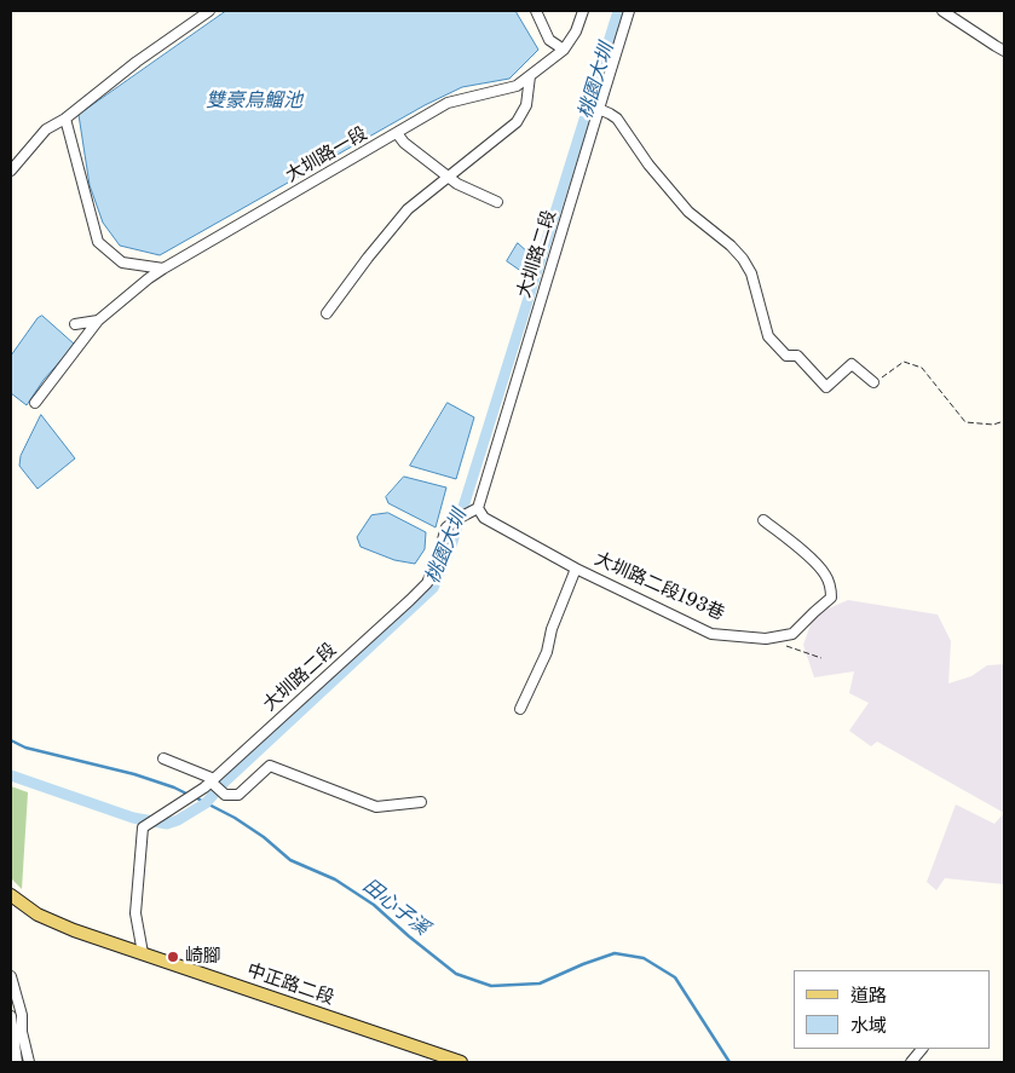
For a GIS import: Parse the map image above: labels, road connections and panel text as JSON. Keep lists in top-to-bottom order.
{
  "streets": {
    "main road": ["中正路二段"],
    "street": ["大圳路一段", "大圳路二段", "大圳路二段193巷"]
  },
  "crossings": [
    ["大圳路二段", "大圳路二段193巷"],
    ["大圳路二段", "中正路二段"]
  ],
  "water": ["桃園大圳", "雙豪烏鰡池", "田心子溪"],
  "places": ["崎腳"],
  "legend": ["道路", "水域"]
}
